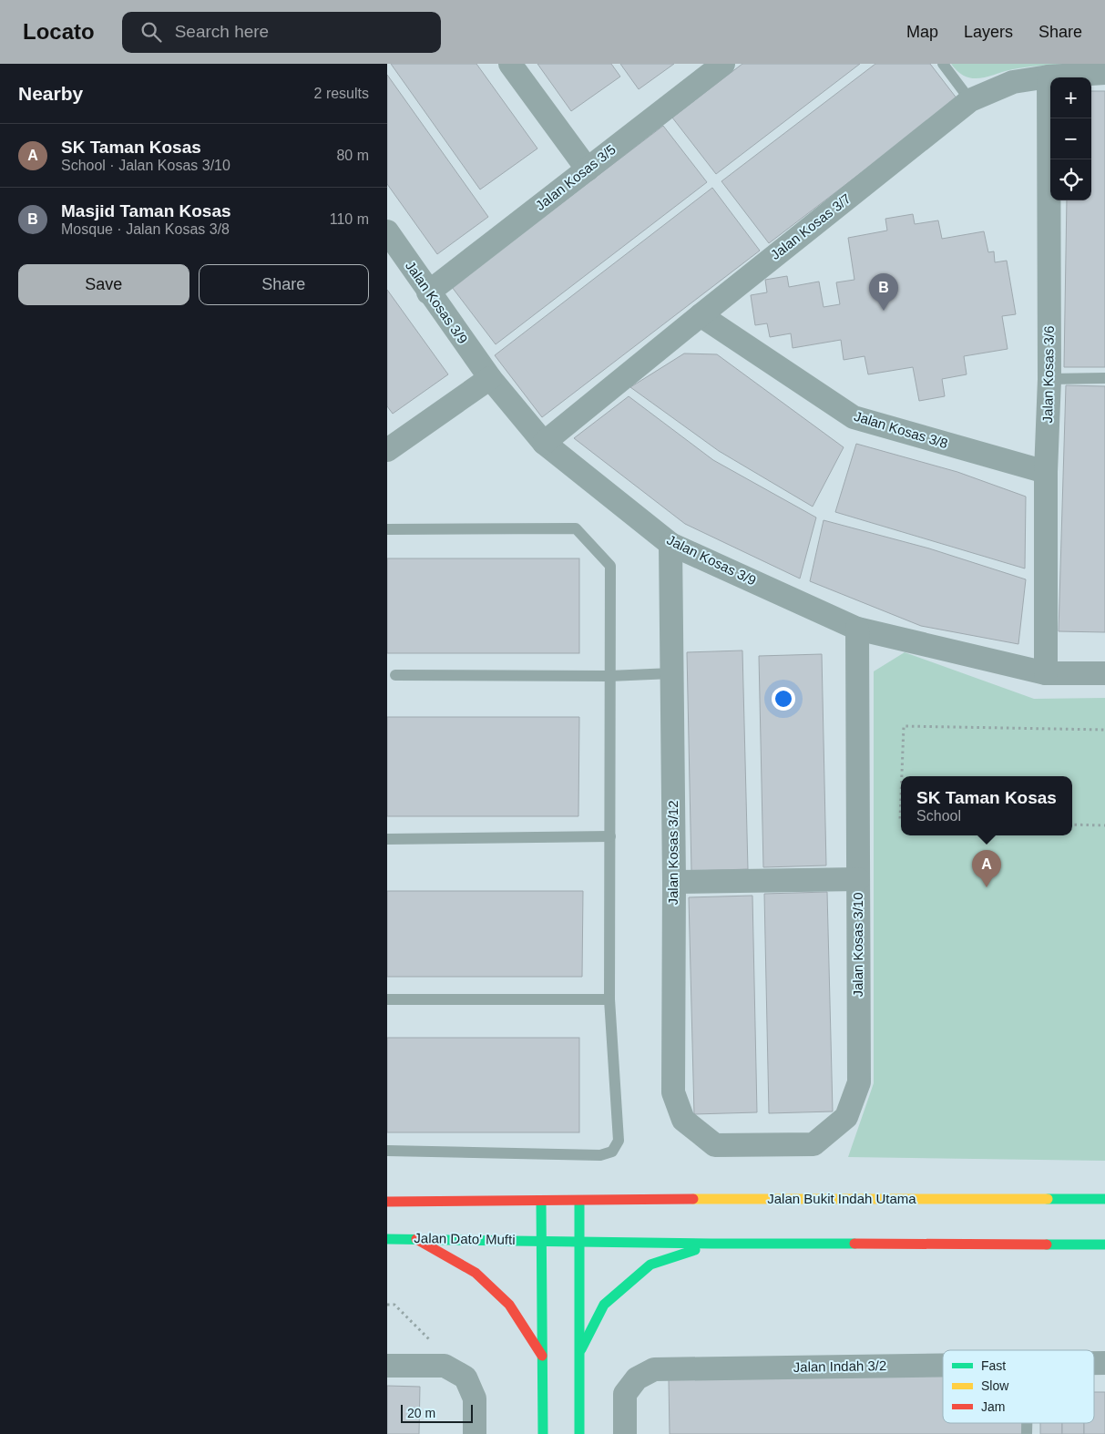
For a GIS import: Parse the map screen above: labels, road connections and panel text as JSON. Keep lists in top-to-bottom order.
{
  "streets": {
    "street": [
      "Jalan Kosas 3/5",
      "Jalan Kosas 3/7",
      "Jalan Kosas 3/9",
      "Jalan Kosas 3/6",
      "Jalan Kosas 3/8",
      "Jalan Kosas 3/12",
      "Jalan Kosas 3/10",
      "Jalan Bukit Indah Utama",
      "Jalan Dato' Mufti",
      "Jalan Indah 3/2"
    ]
  },
  "crossings": [
    ["Jalan Kosas 3/5", "Jalan Kosas 3/9"],
    ["Jalan Kosas 3/7", "Jalan Kosas 3/9"],
    ["Jalan Kosas 3/7", "Jalan Kosas 3/6"],
    ["Jalan Kosas 3/7", "Jalan Kosas 3/8"],
    ["Jalan Kosas 3/9", "Jalan Kosas 3/6"],
    ["Jalan Kosas 3/9", "Jalan Kosas 3/12"],
    ["Jalan Kosas 3/9", "Jalan Kosas 3/10"],
    ["Jalan Kosas 3/6", "Jalan Kosas 3/8"],
    ["Jalan Kosas 3/12", "Jalan Kosas 3/10"]
  ],
  "legend": ["Fast", "Slow", "Jam"],
  "scale_bar": "20 m",
  "page": {
    "header": "Locato",
    "search": "Search here",
    "nav": ["Map", "Layers", "Share"],
    "heading": ["Nearby", "2 results"],
    "map_buttons": ["+", "−"],
    "list": [
      {
        "mark": "A",
        "name": "SK Taman Kosas",
        "note": "School · Jalan Kosas 3/10",
        "value": "80 m"
      },
      {
        "mark": "B",
        "name": "Masjid Taman Kosas",
        "note": "Mosque · Jalan Kosas 3/8",
        "value": "110 m"
      }
    ],
    "buttons": ["Save", "Share"],
    "pins": ["B", "A"],
    "popup": ["SK Taman Kosas", "School"],
    "scale": "20 m"
  }
}
